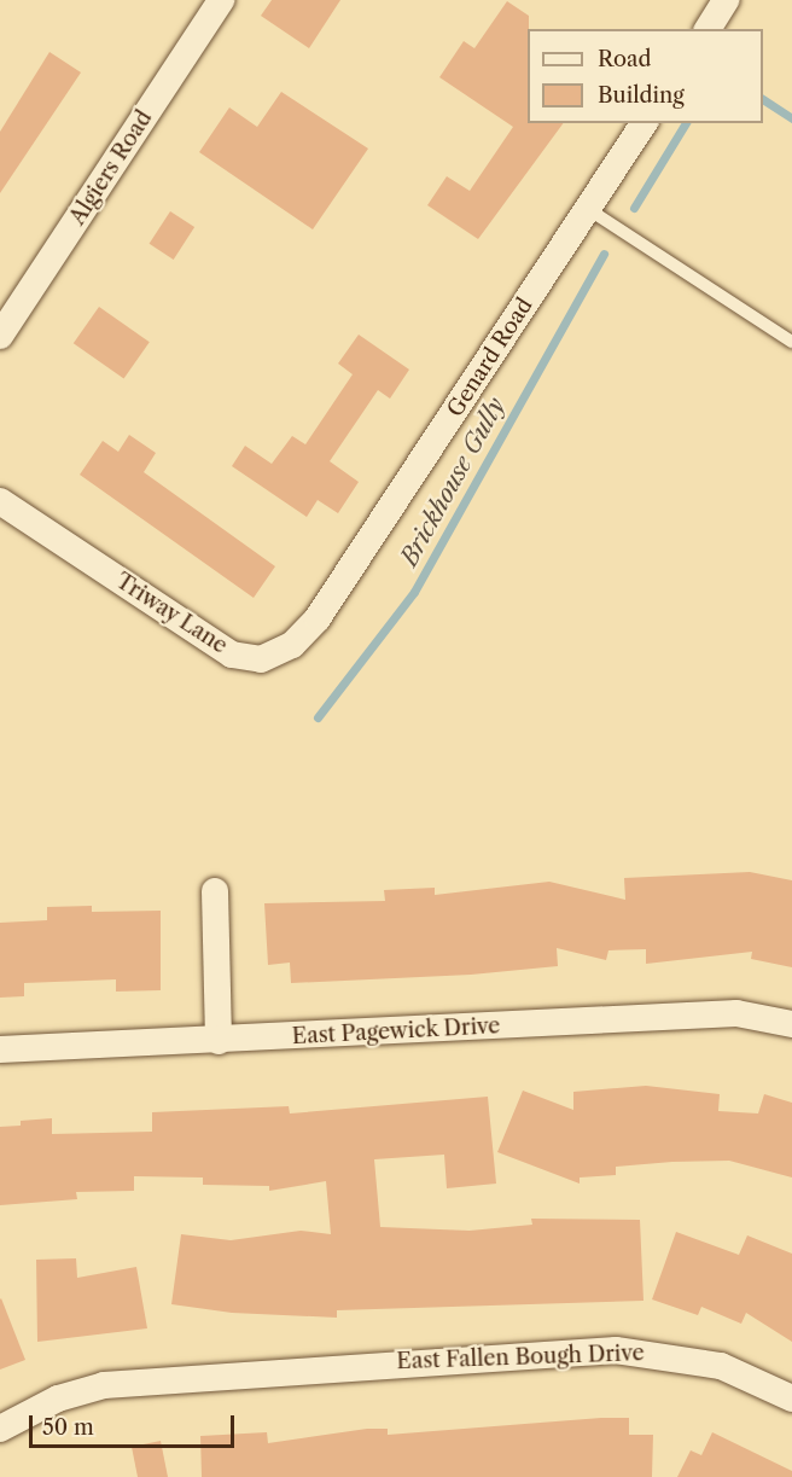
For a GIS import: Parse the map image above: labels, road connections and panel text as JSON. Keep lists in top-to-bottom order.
{
  "streets": {
    "street": [
      "Algiers Road",
      "Genard Road",
      "Triway Lane",
      "East Pagewick Drive",
      "East Fallen Bough Drive"
    ]
  },
  "crossings": [
    ["Genard Road", "Triway Lane"]
  ],
  "water": ["Brickhouse Gully"],
  "legend": ["Road", "Building"],
  "scale_bar": "50 m"
}
